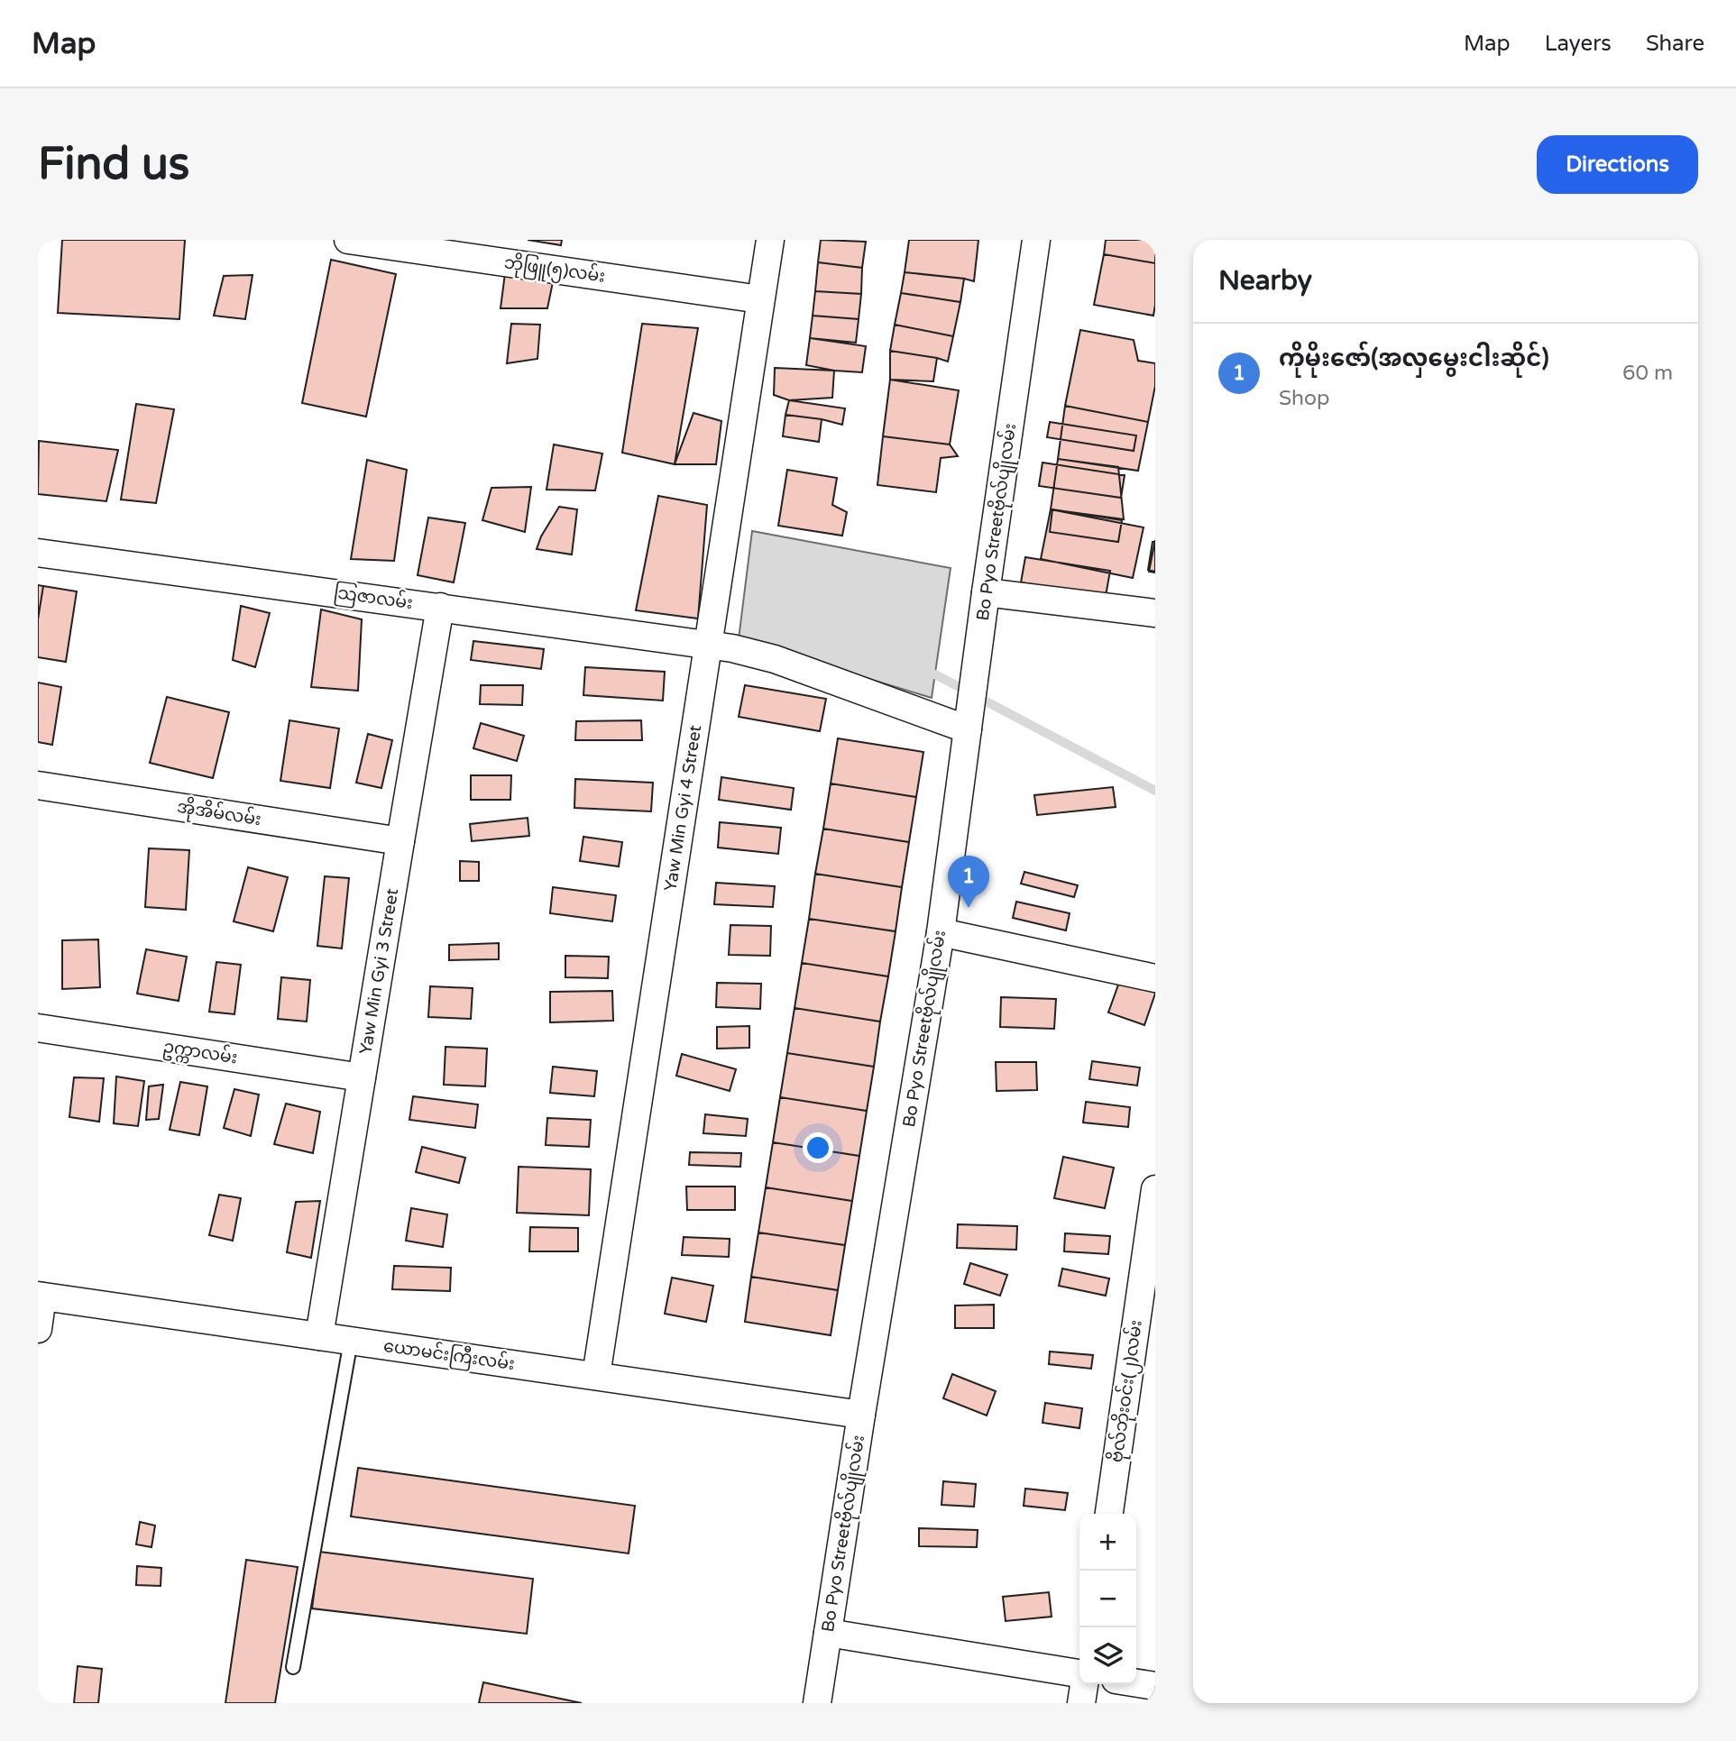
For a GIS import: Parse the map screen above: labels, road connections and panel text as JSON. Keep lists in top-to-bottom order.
{
  "streets": {
    "street": [
      "ဘိုဖြူ(၅)လမ်း",
      "Bo Pyo Streetဗိုလ်ပျိုလမ်း",
      "သြဇာလမ်း",
      "Yaw Min Gyi 4 Street",
      "အိုအိမ်လမ်း",
      "Yaw Min Gyi 3 Street",
      "ဥက္ကာလမ်း",
      "ယောမင်းကြီးလမ်း",
      "ဗိုလ်ဘိုးဝင်း(၂)လမ်း"
    ]
  },
  "crossings": [
    ["ဘိုဖြူ(၅)လမ်း", "Yaw Min Gyi 4 Street"],
    ["Bo Pyo Streetဗိုလ်ပျိုလမ်း", "သြဇာလမ်း"],
    ["Bo Pyo Streetဗိုလ်ပျိုလမ်း", "ယောမင်းကြီးလမ်း"],
    ["သြဇာလမ်း", "Yaw Min Gyi 4 Street"],
    ["သြဇာလမ်း", "Yaw Min Gyi 3 Street"],
    ["Yaw Min Gyi 4 Street", "ယောမင်းကြီးလမ်း"],
    ["အိုအိမ်လမ်း", "Yaw Min Gyi 3 Street"],
    ["Yaw Min Gyi 3 Street", "ဥက္ကာလမ်း"],
    ["Yaw Min Gyi 3 Street", "ယောမင်းကြီးလမ်း"]
  ],
  "page": {
    "header": "Map",
    "nav": ["Map", "Layers", "Share"],
    "buttons": "Directions",
    "title": "Find us",
    "heading": "Nearby",
    "list": [
      {
        "mark": "1",
        "name": "ကိုမိုးဇော်(အလှမွေးငါးဆိုင်)",
        "note": "Shop",
        "value": "60 m"
      }
    ],
    "pins": "1",
    "map_buttons": ["+", "−"]
  }
}
